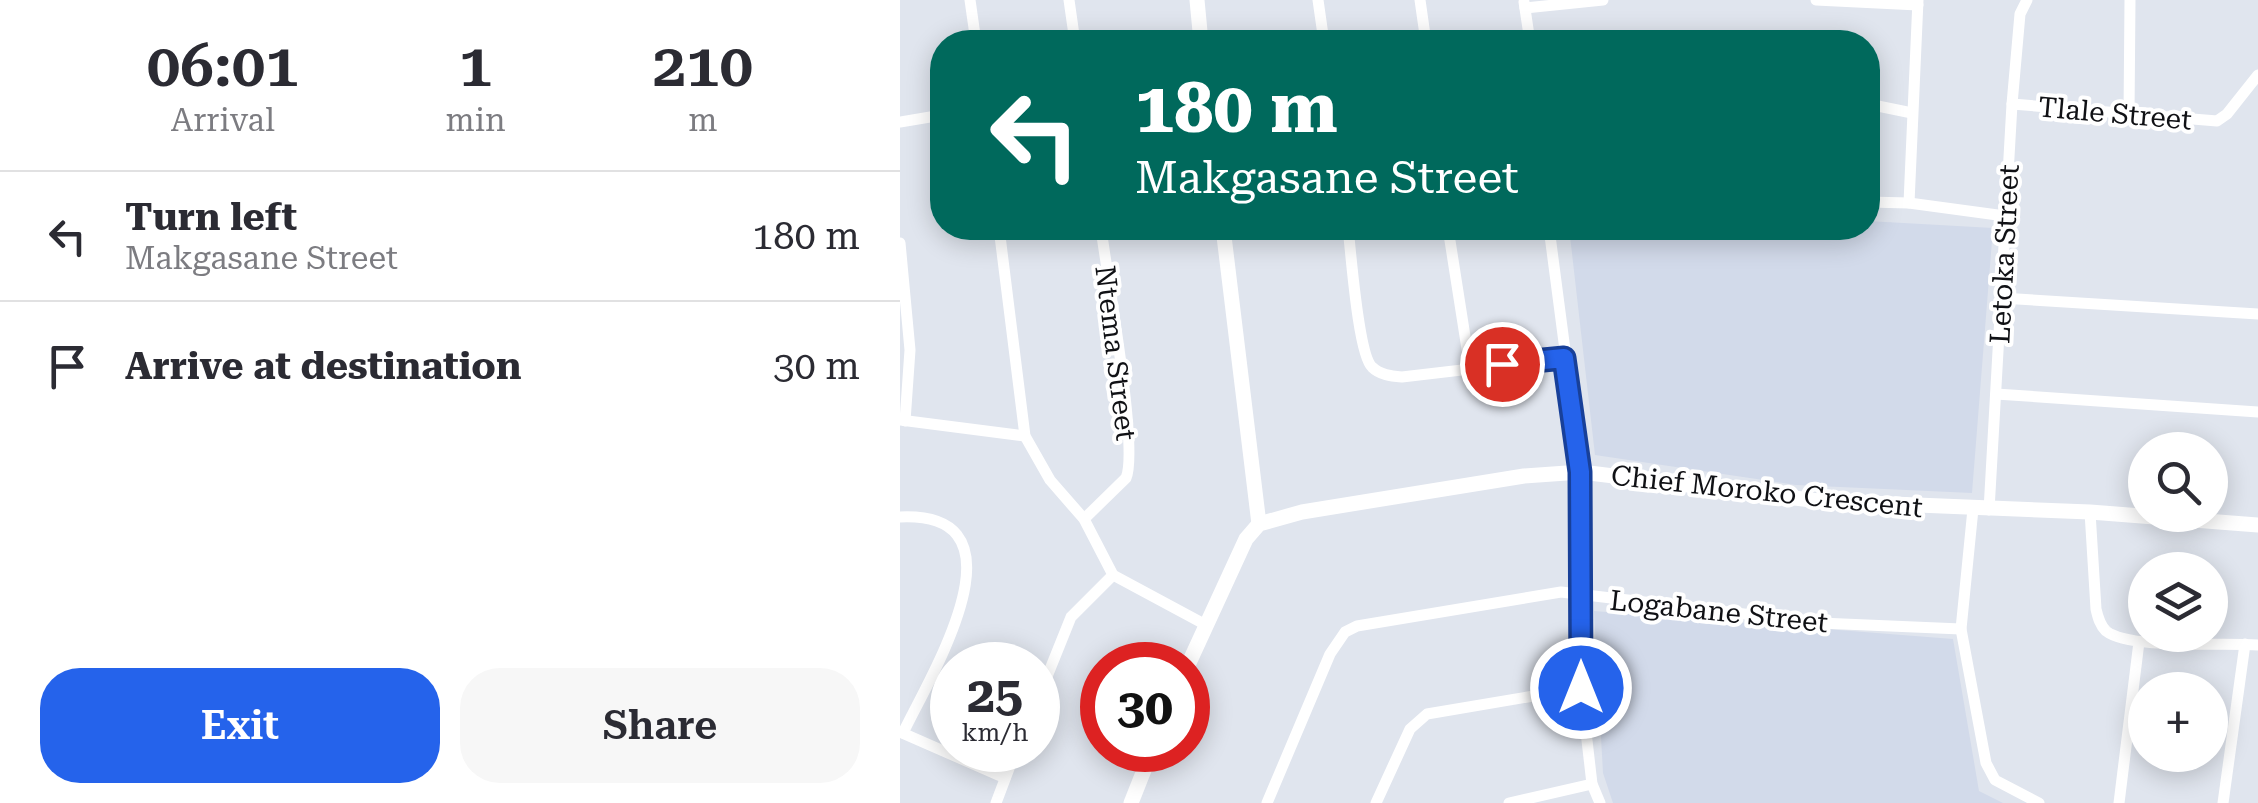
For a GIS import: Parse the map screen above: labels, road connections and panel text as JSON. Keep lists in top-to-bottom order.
{
  "streets": {
    "street": [
      "Tlale Street",
      "Letoka Street",
      "Ntema Street",
      "Chief Moroko Crescent",
      "Logabane Street"
    ]
  },
  "crossings": [
    ["Tlale Street", "Letoka Street"],
    ["Letoka Street", "Chief Moroko Crescent"],
    ["Letoka Street", "Logabane Street"]
  ],
  "page": {
    "eta": [
      "06:01",
      "Arrival",
      "1",
      "min",
      "210",
      "m"
    ],
    "turn": ["180 m", "Makgasane Street"],
    "list": [
      {
        "name": "Turn left",
        "note": "Makgasane Street",
        "value": "180 m"
      },
      {
        "name": "Arrive at destination",
        "value": "30 m"
      }
    ],
    "map_buttons": "+",
    "speed": "25 km/h",
    "limit": "30",
    "buttons": ["Exit", "Share"]
  }
}
